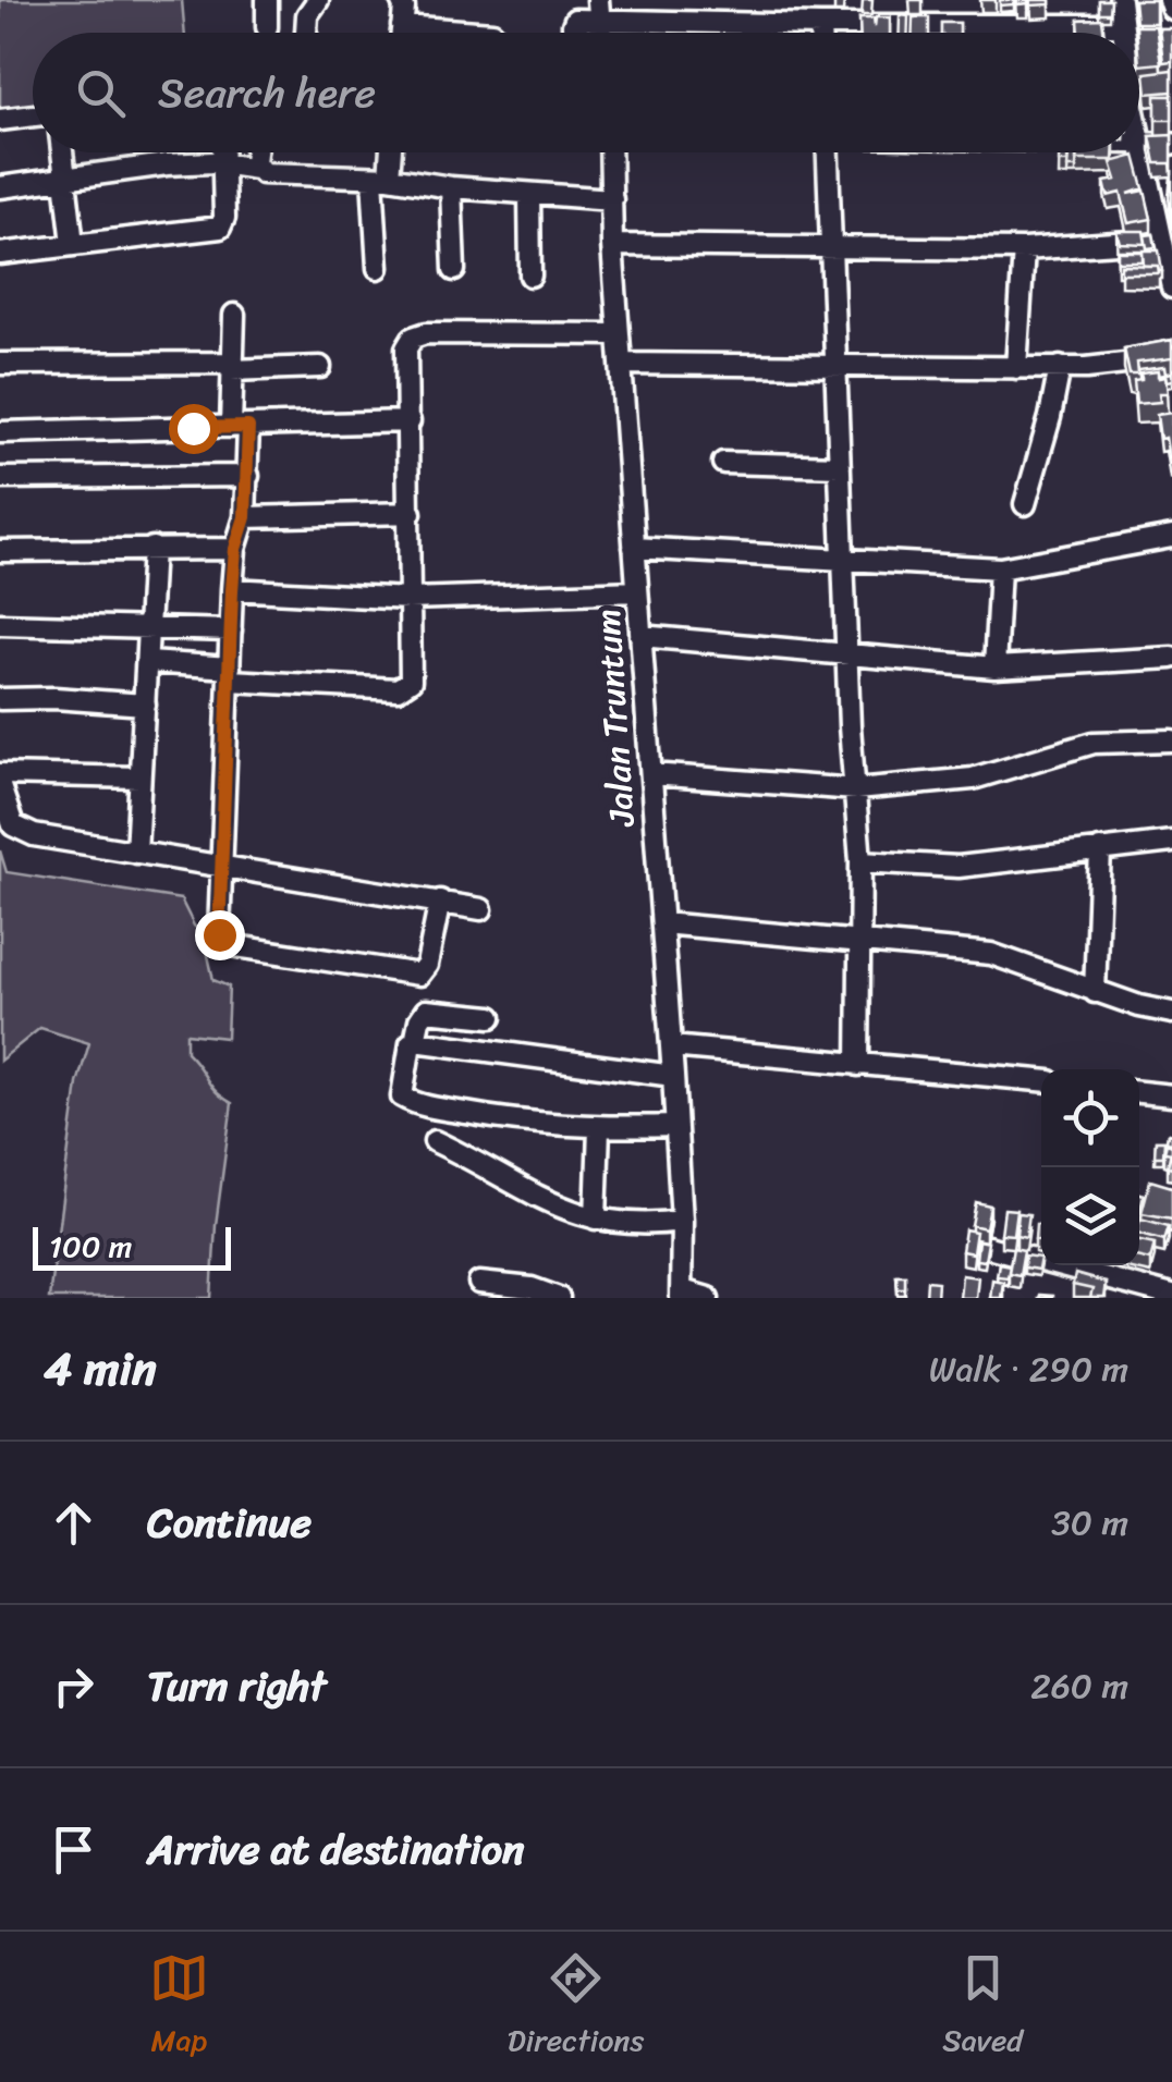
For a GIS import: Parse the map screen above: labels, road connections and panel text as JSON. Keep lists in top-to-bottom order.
{
  "streets": {
    "street": ["Jalan Truntum"]
  },
  "scale_bar": "100 m",
  "page": {
    "search": "Search here",
    "scale": "100 m",
    "heading": ["4 min", "Walk · 290 m"],
    "list": [
      ["Continue", "30 m"],
      ["Turn right", "260 m"],
      "Arrive at destination"
    ],
    "nav": ["Map", "Directions", "Saved"]
  }
}
